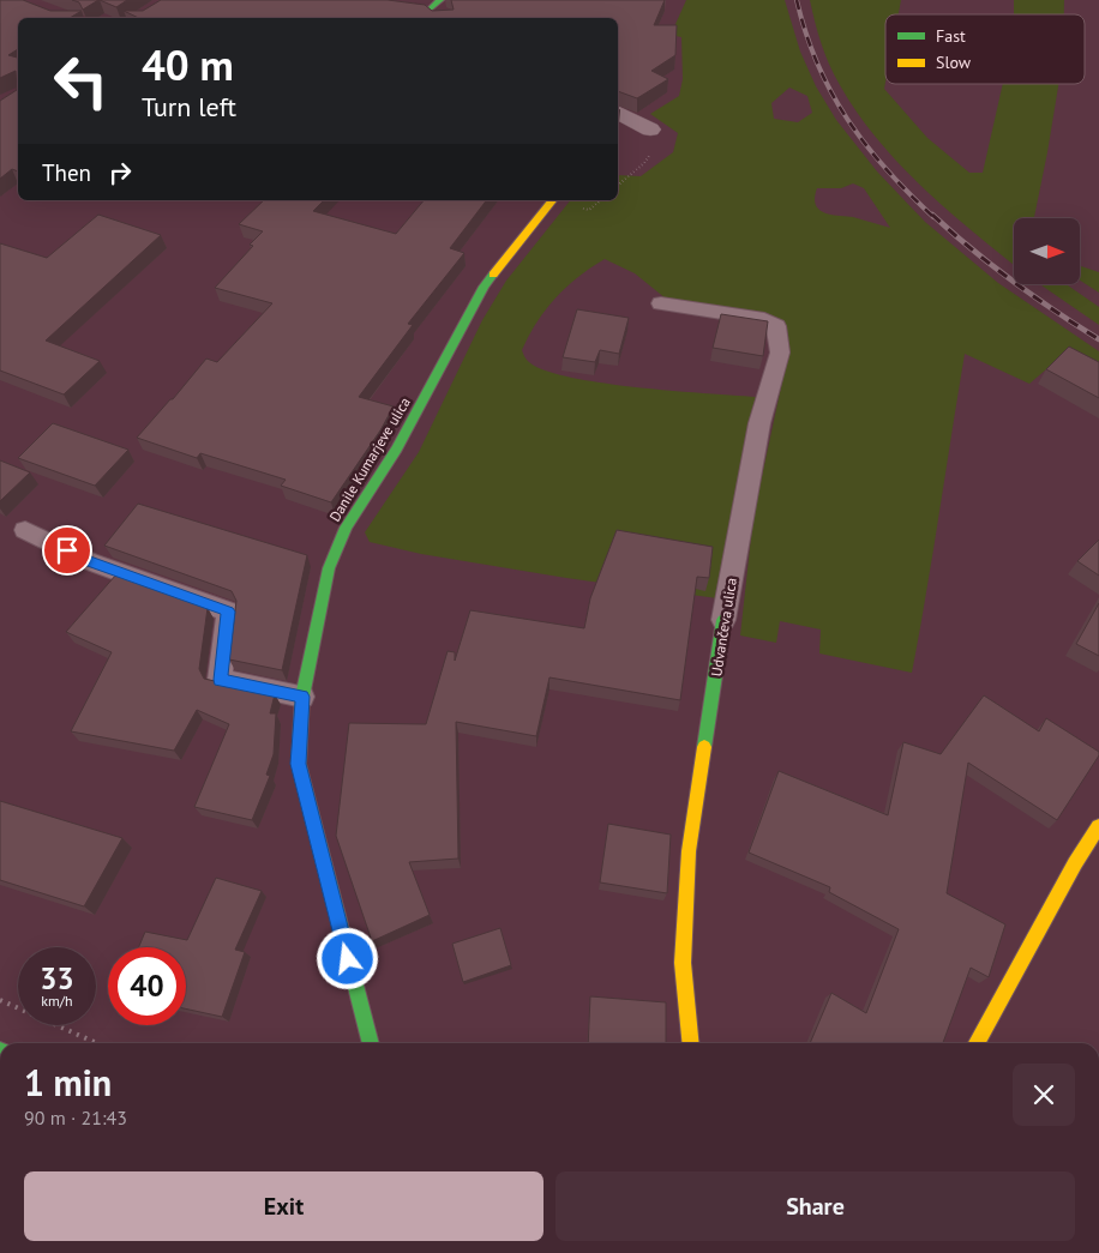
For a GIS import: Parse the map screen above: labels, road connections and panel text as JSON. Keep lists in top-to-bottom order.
{
  "streets": {
    "street": ["Danile Kumarjeve ulica", "Udvančeva ulica"]
  },
  "legend": ["Fast", "Slow"],
  "north": "right",
  "page": {
    "turn": ["40 m", "Turn left"],
    "then": "Then",
    "speed": "33 km/h",
    "limit": "40",
    "heading": ["1 min", "90 m · 21:43"],
    "buttons": ["Exit", "Share"]
  }
}
